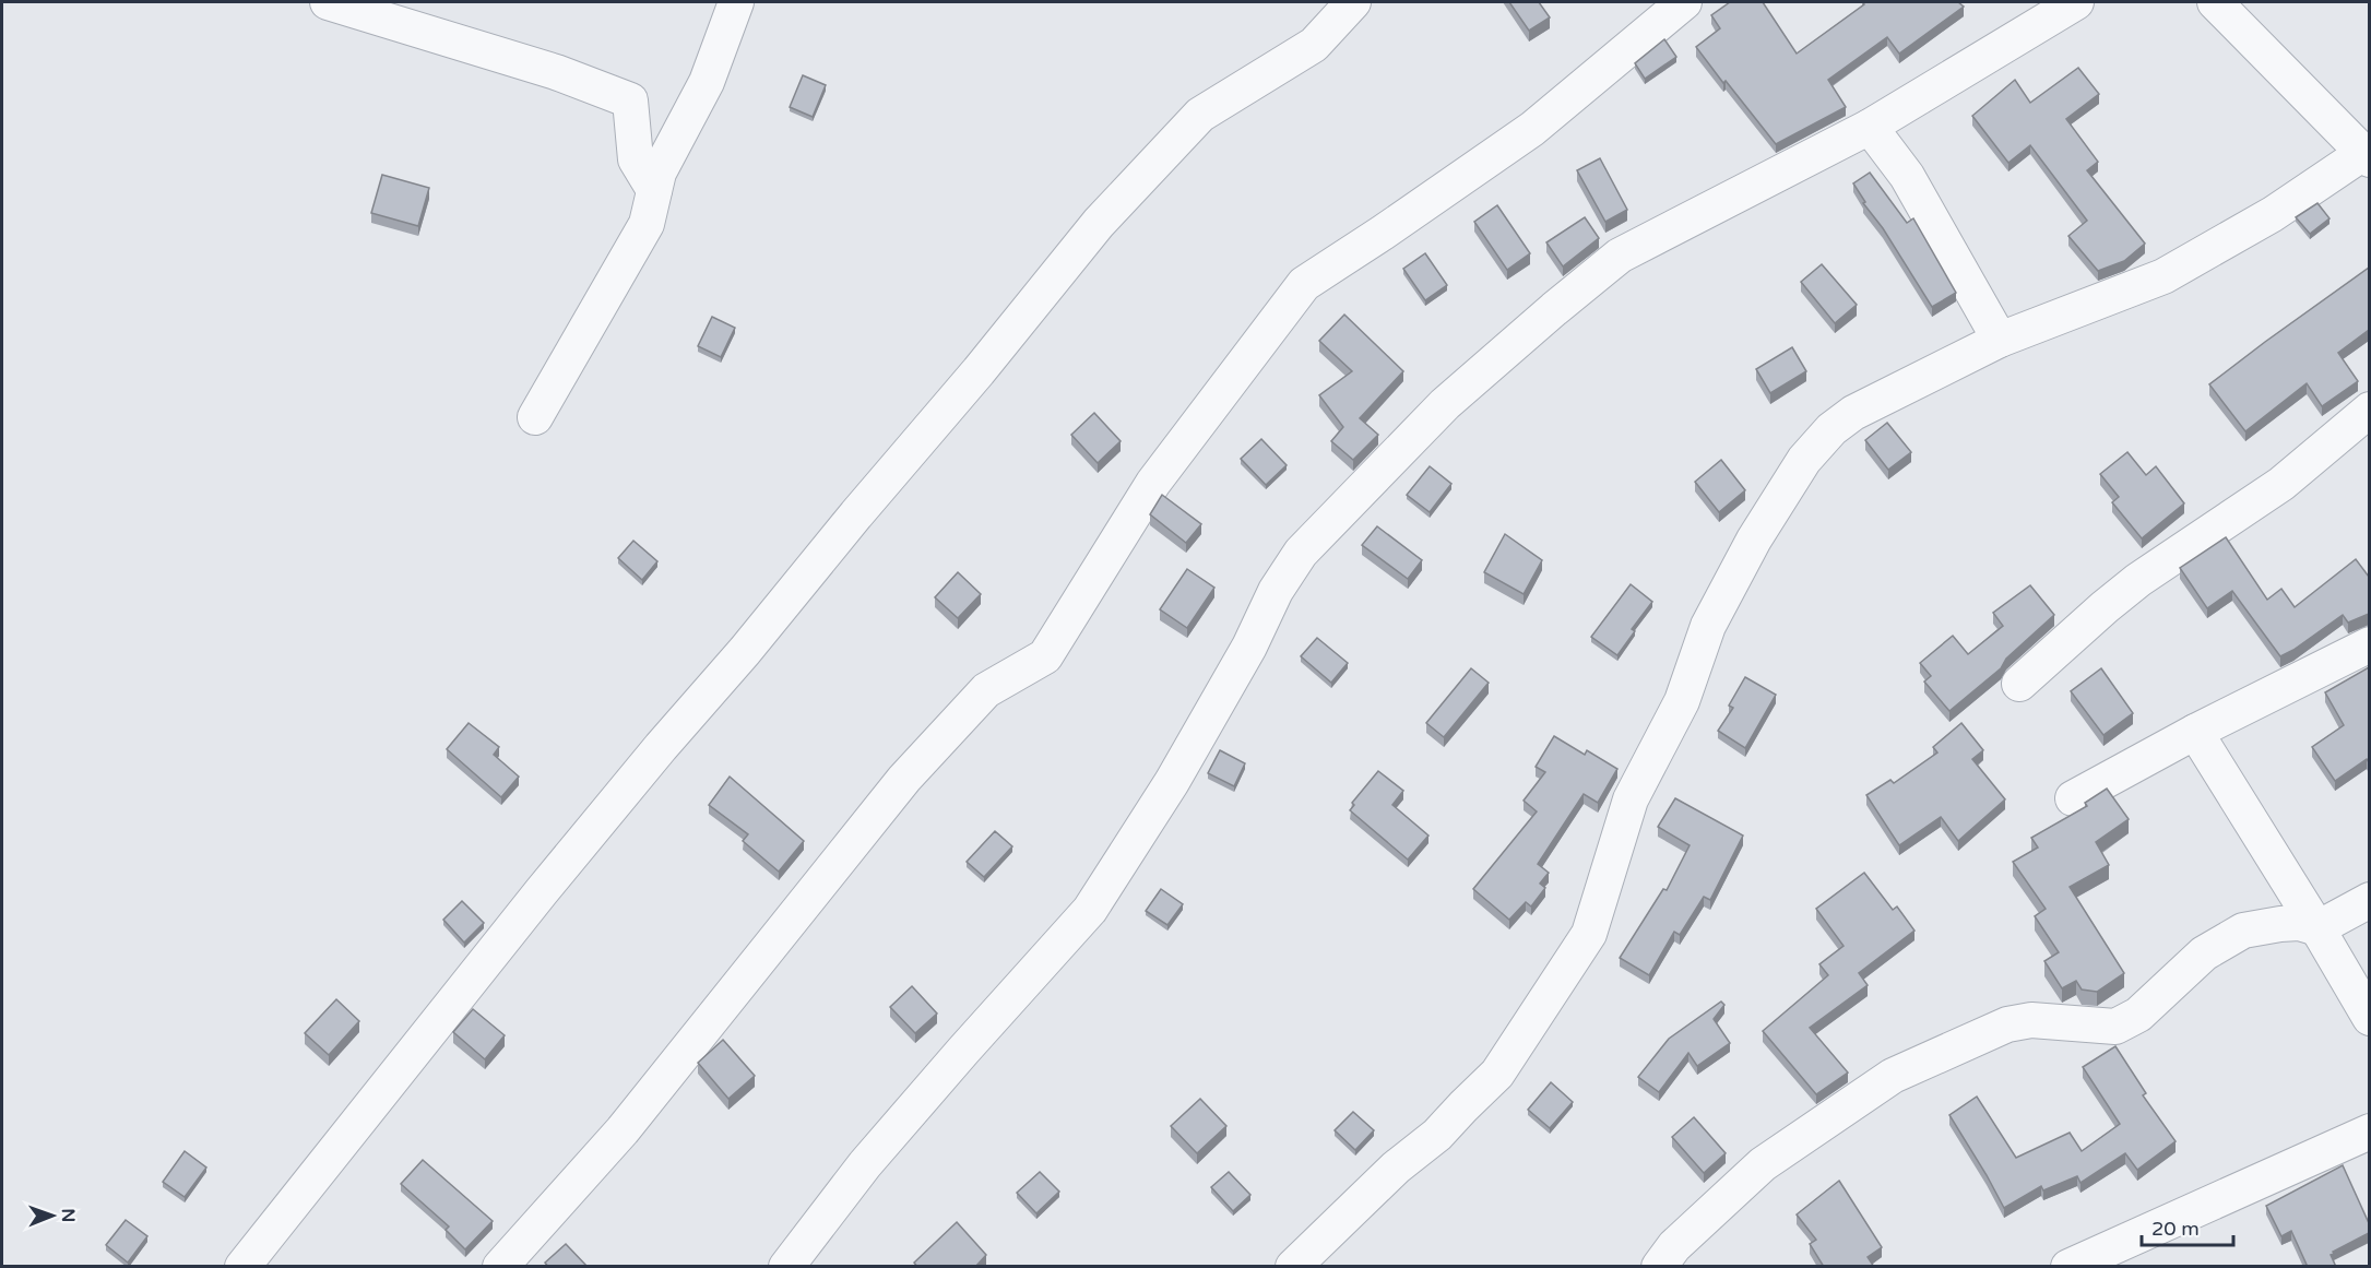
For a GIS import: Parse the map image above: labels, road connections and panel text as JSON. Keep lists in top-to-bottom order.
{
  "scale_bar": "20 m",
  "north": "right"
}
